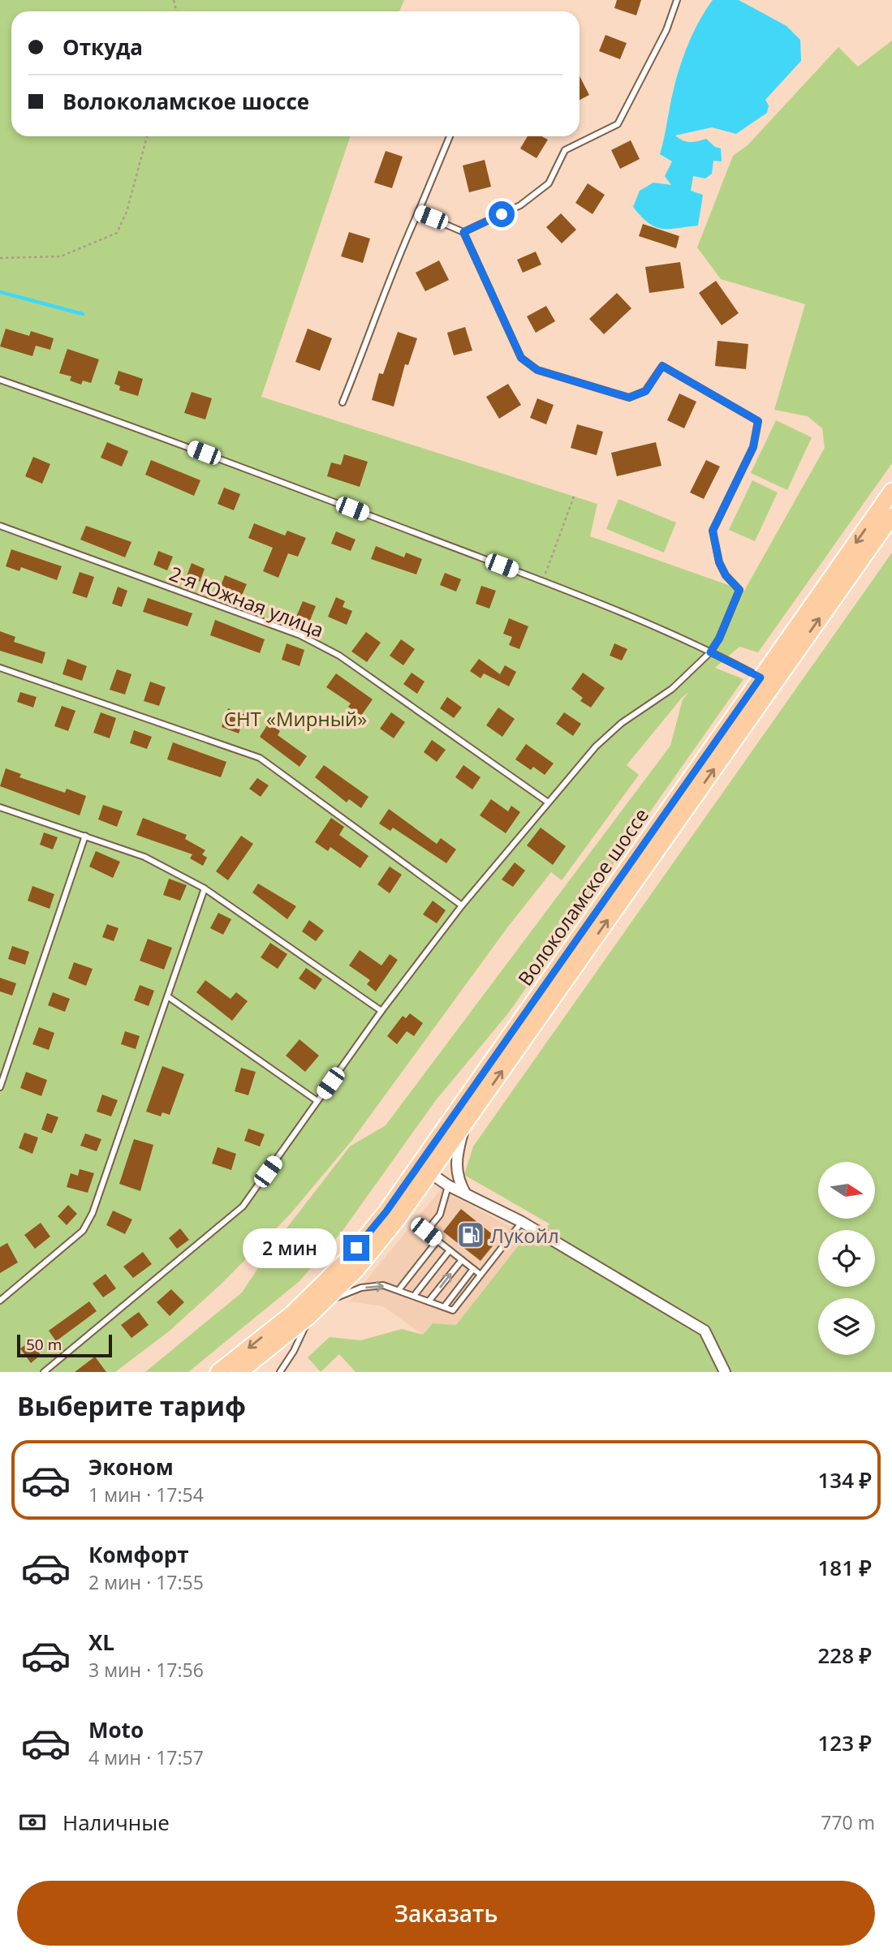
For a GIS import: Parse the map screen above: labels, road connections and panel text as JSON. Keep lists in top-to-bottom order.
{
  "streets": {
    "main road": ["Волоколамское шоссе"],
    "lane": ["2-я Южная улица"]
  },
  "parks": ["СНТ «Мирный»"],
  "places": {
    "fuel station": ["Лукойл"]
  },
  "scale_bar": "50 m",
  "north": "right",
  "page": {
    "banner": ["Откуда", "Волоколамское шоссе"],
    "bubble": "2 мин",
    "scale": "50 m",
    "heading": "Выберите тариф",
    "list": [
      {
        "name": "Эконом",
        "note": "1 мин · 17:54",
        "value": "134 ₽"
      },
      {
        "name": "Комфорт",
        "note": "2 мин · 17:55",
        "value": "181 ₽"
      },
      {
        "name": "XL",
        "note": "3 мин · 17:56",
        "value": "228 ₽"
      },
      {
        "name": "Moto",
        "note": "4 мин · 17:57",
        "value": "123 ₽"
      }
    ],
    "pay": ["Наличные", "770 m"],
    "buttons": "Заказать"
  }
}
